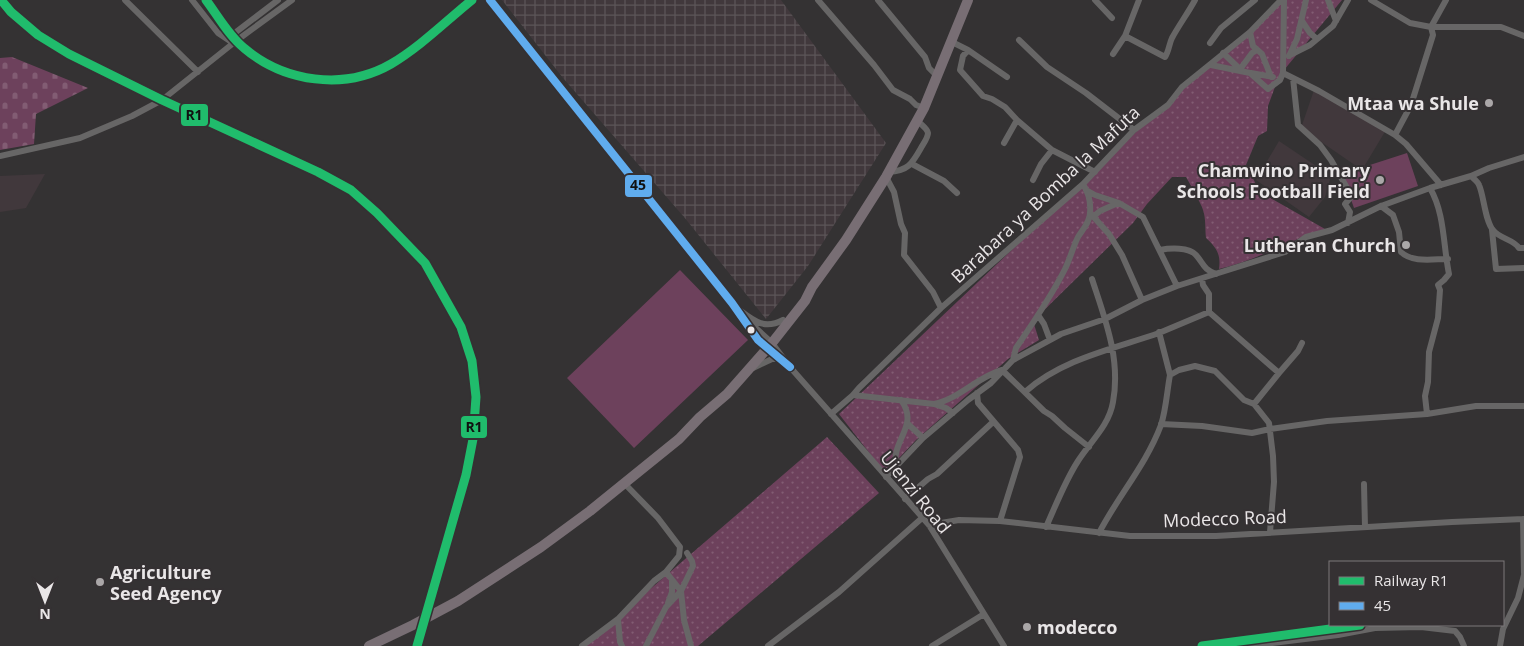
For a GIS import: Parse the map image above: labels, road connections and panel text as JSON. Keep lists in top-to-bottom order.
{
  "streets": {
    "street": ["Barabara ya Bomba la Mafuta", "Ujenzi Road", "Modecco Road"]
  },
  "crossings": [
    ["Barabara ya Bomba la Mafuta", "Ujenzi Road"],
    ["Ujenzi Road", "Modecco Road"]
  ],
  "places": [
    "Mtaa wa Shule",
    "Chamwino Primary Schools Football Field",
    "Lutheran Church",
    "Agriculture Seed Agency",
    "modecco"
  ],
  "lines": ["rail line R1", "transit line 45"],
  "legend": ["Railway R1", "45"],
  "north": "bottom"
}
